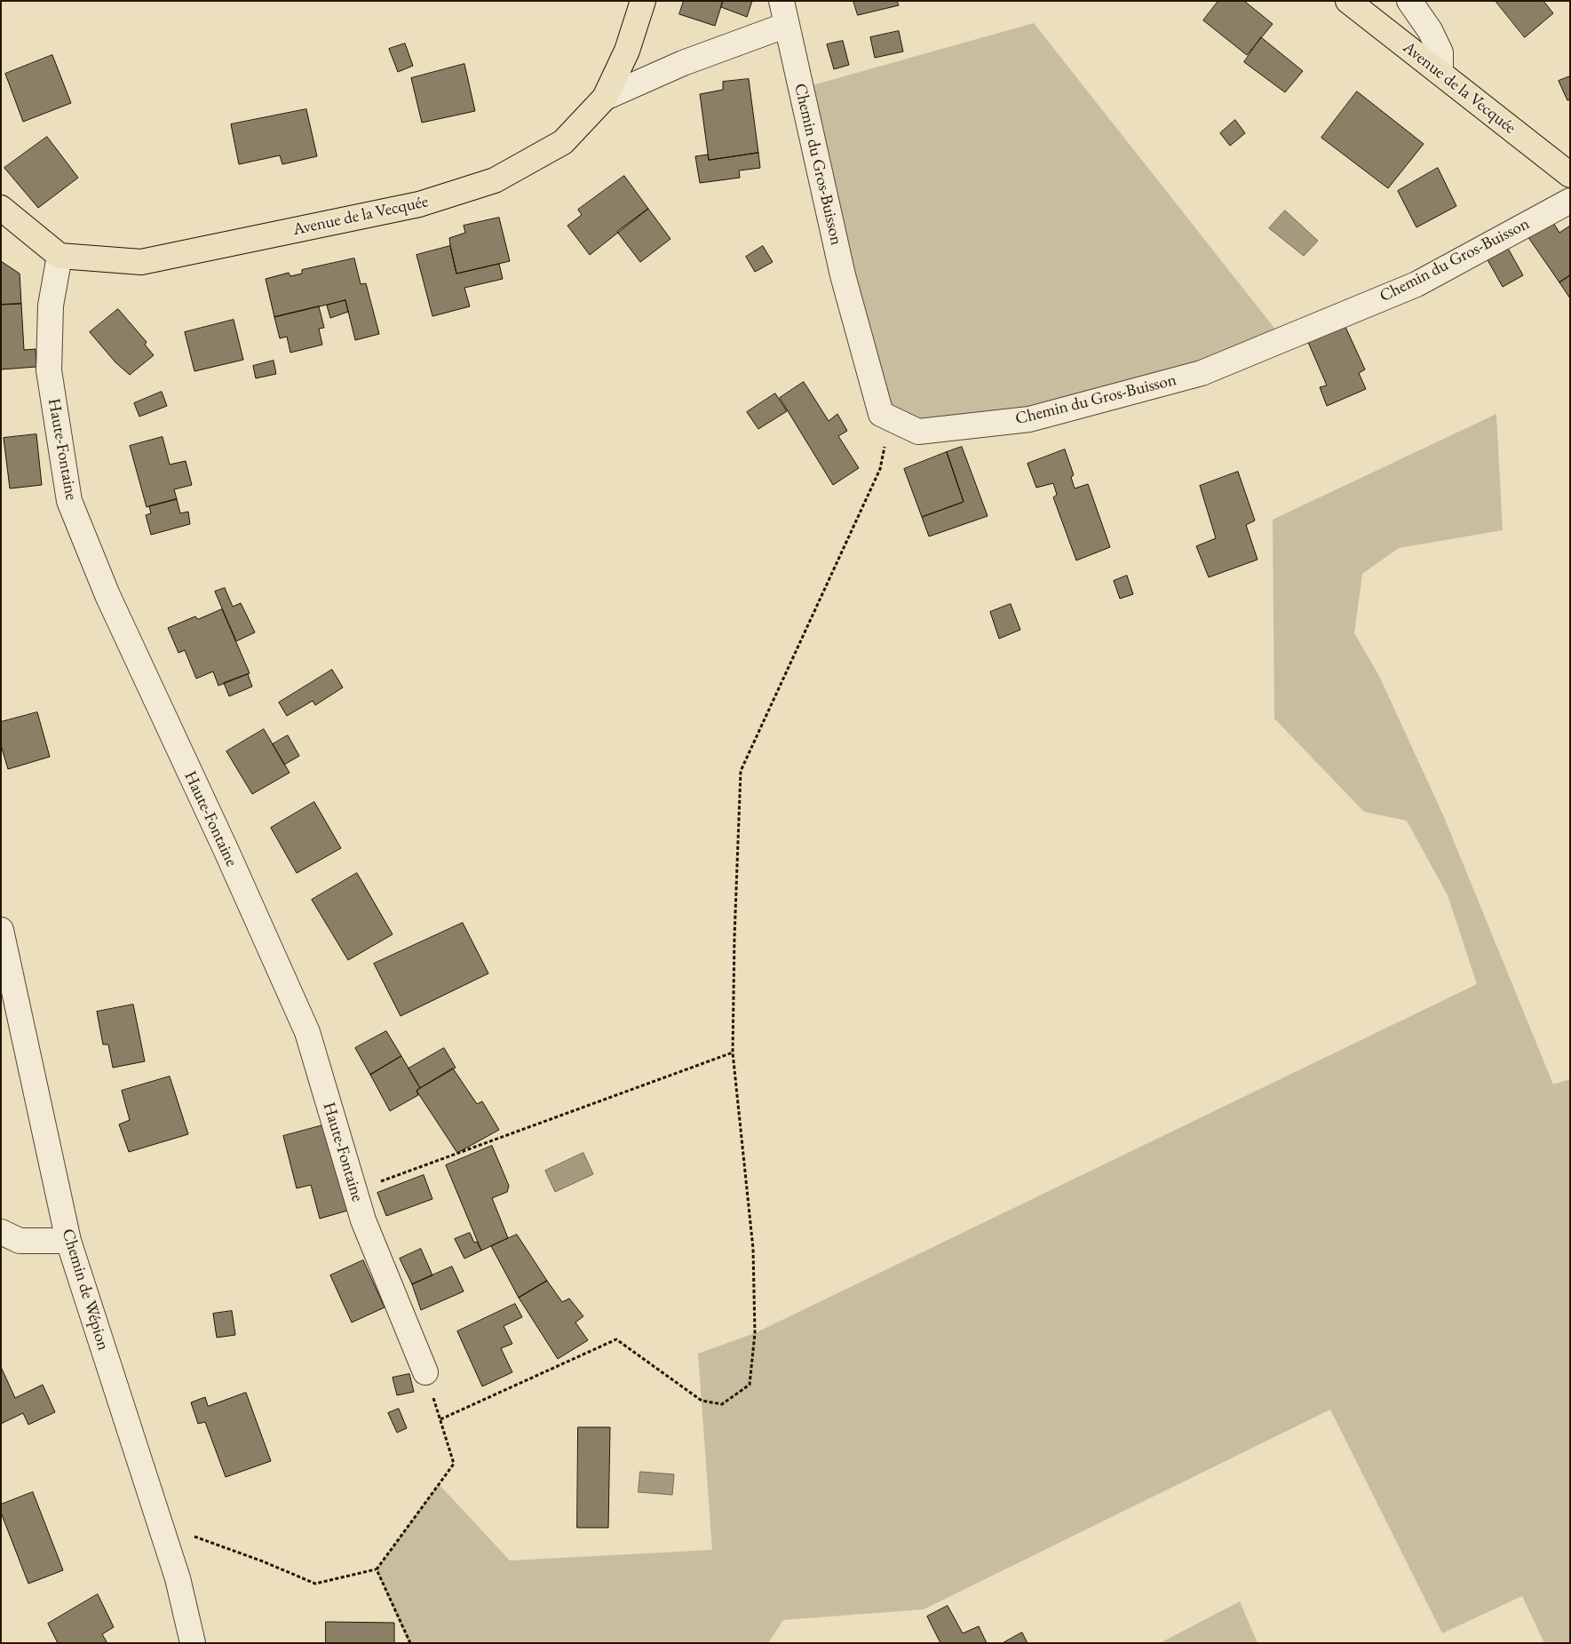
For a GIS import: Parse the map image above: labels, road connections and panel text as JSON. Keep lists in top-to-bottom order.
{
  "streets": {
    "main road": ["Avenue de la Vecquée"],
    "street": ["Chemin du Gros-Buisson", "Haute-Fontaine", "Chemin de Wépion"]
  },
  "crossings": [
    ["Avenue de la Vecquée", "Haute-Fontaine"]
  ]
}
